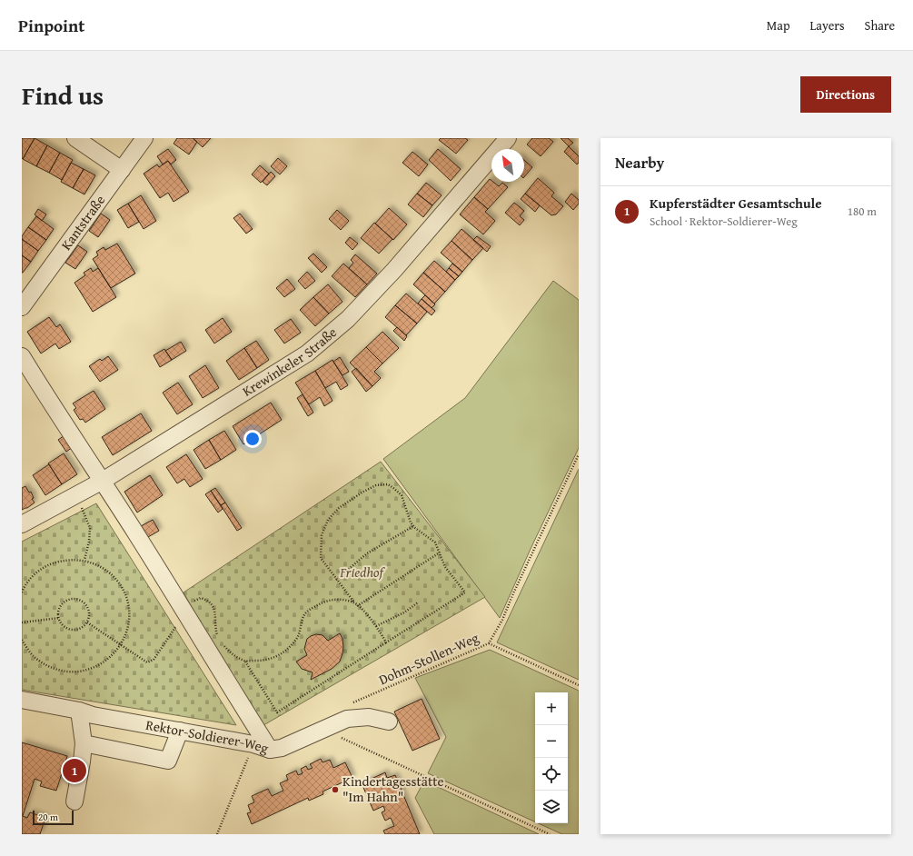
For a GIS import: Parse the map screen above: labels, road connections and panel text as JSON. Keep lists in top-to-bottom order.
{
  "streets": {
    "street": ["Kantstraße", "Krewinkeler Straße", "Rektor-Soldierer-Weg"],
    "path": ["Dohm-Stollen-Weg"]
  },
  "parks": ["Friedhof"],
  "places": ["Kindertagesstätte \"Im Hahn\""],
  "scale_bar": "20 m",
  "north": "top left",
  "page": {
    "header": "Pinpoint",
    "nav": ["Map", "Layers", "Share"],
    "title": "Find us",
    "buttons": "Directions",
    "heading": "Nearby",
    "list": [
      {
        "mark": "1",
        "name": "Kupferstädter Gesamtschule",
        "note": "School · Rektor-Soldierer-Weg",
        "value": "180 m"
      }
    ],
    "map_buttons": ["+", "−"],
    "pins": "1",
    "scale": "20 m"
  }
}
